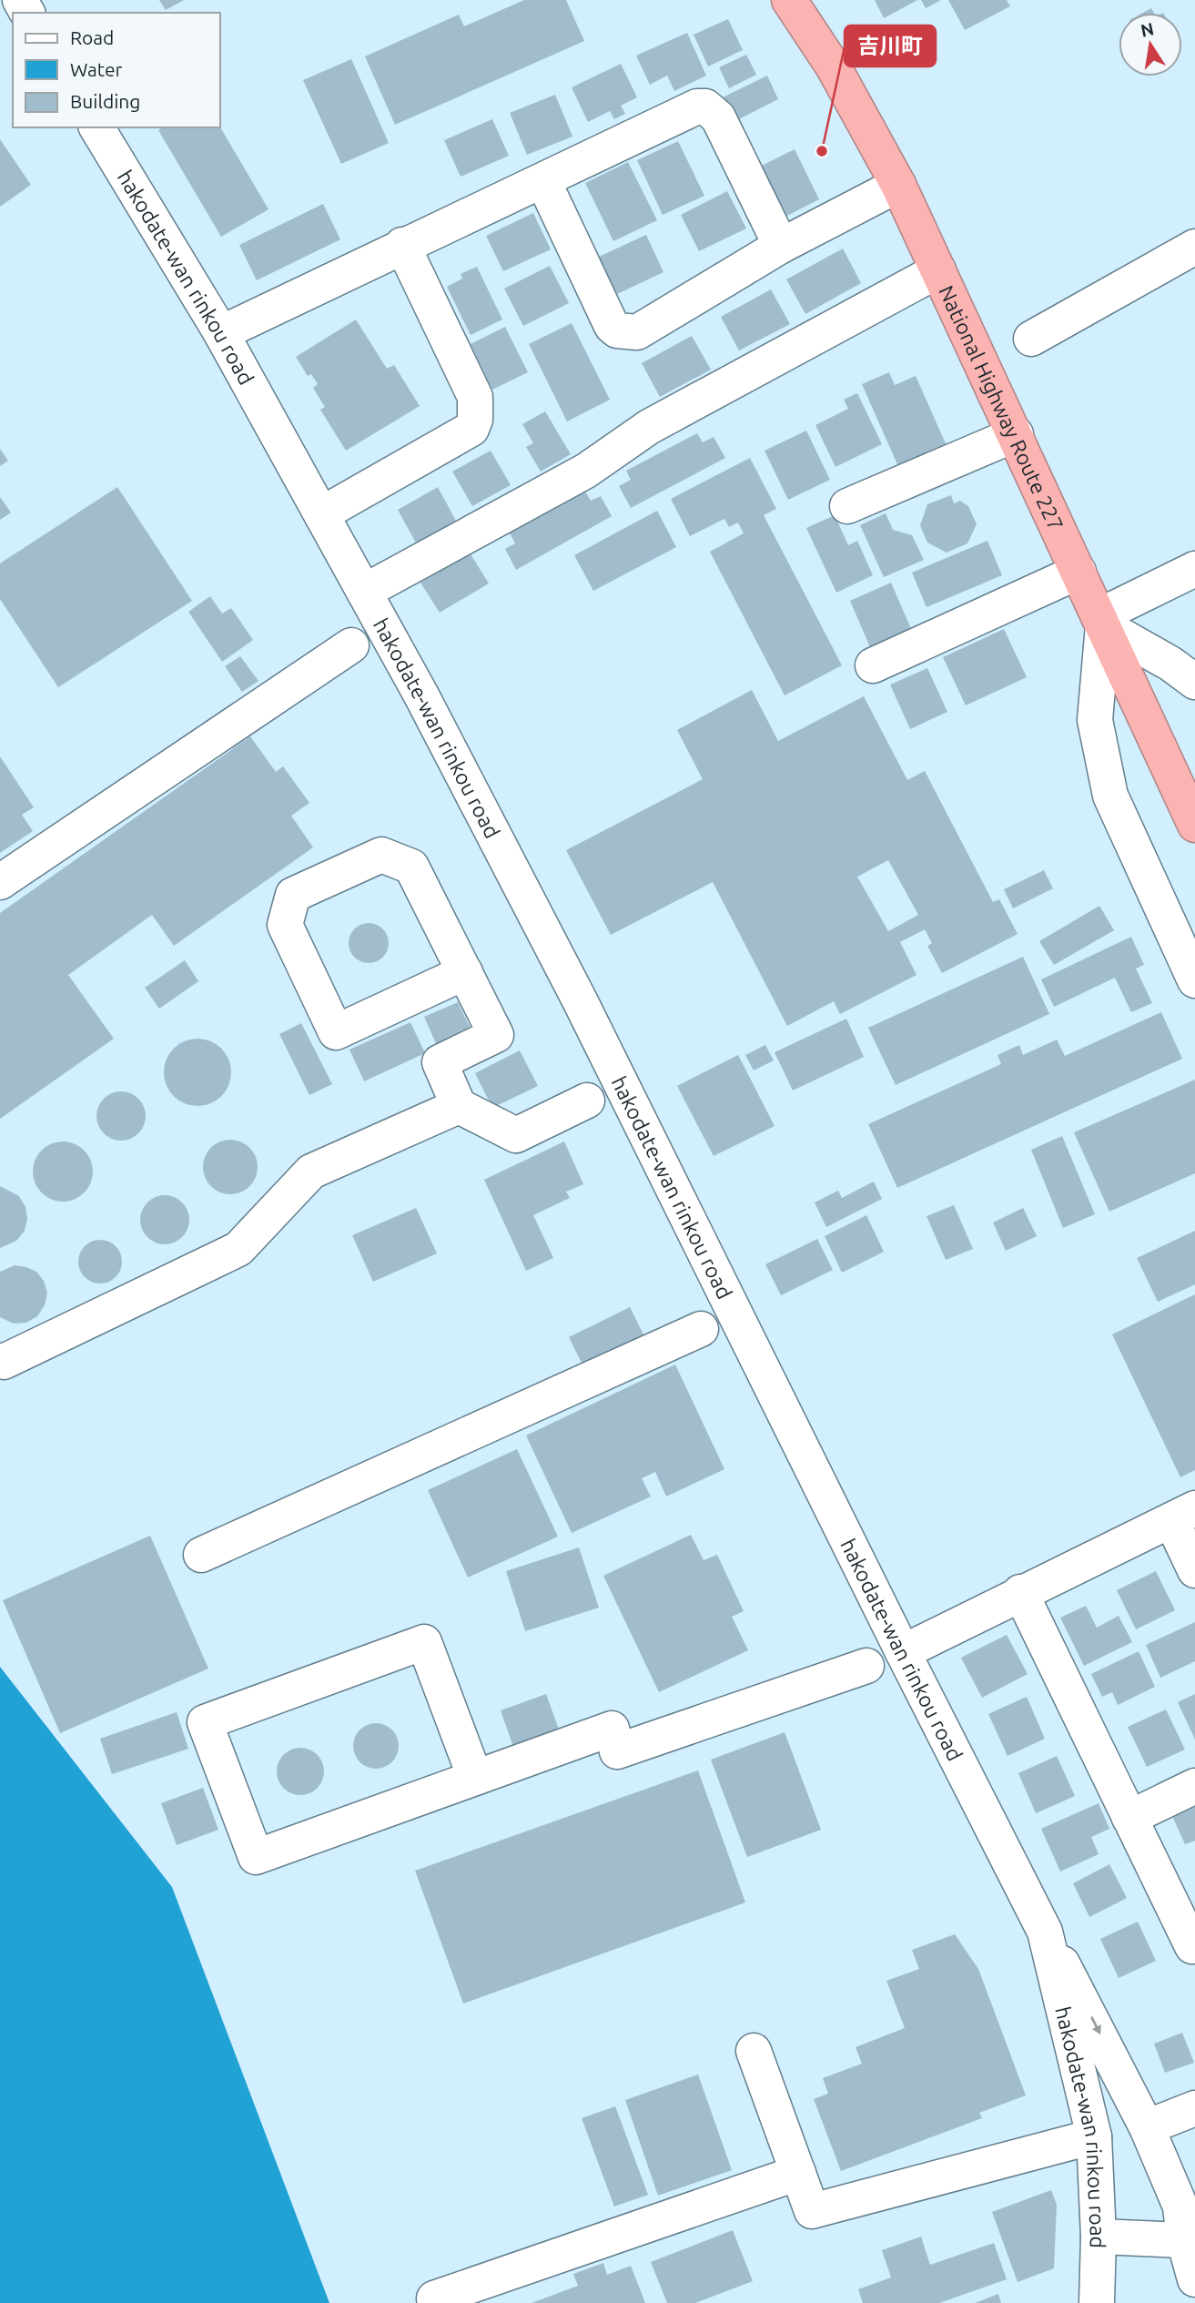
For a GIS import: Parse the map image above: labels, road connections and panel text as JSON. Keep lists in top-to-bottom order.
{
  "streets": {
    "highway": ["National Highway Route 227"],
    "street": ["hakodate-wan rinkou road"]
  },
  "places": ["吉川町"],
  "legend": ["Road", "Water", "Building"],
  "north": "top"
}
